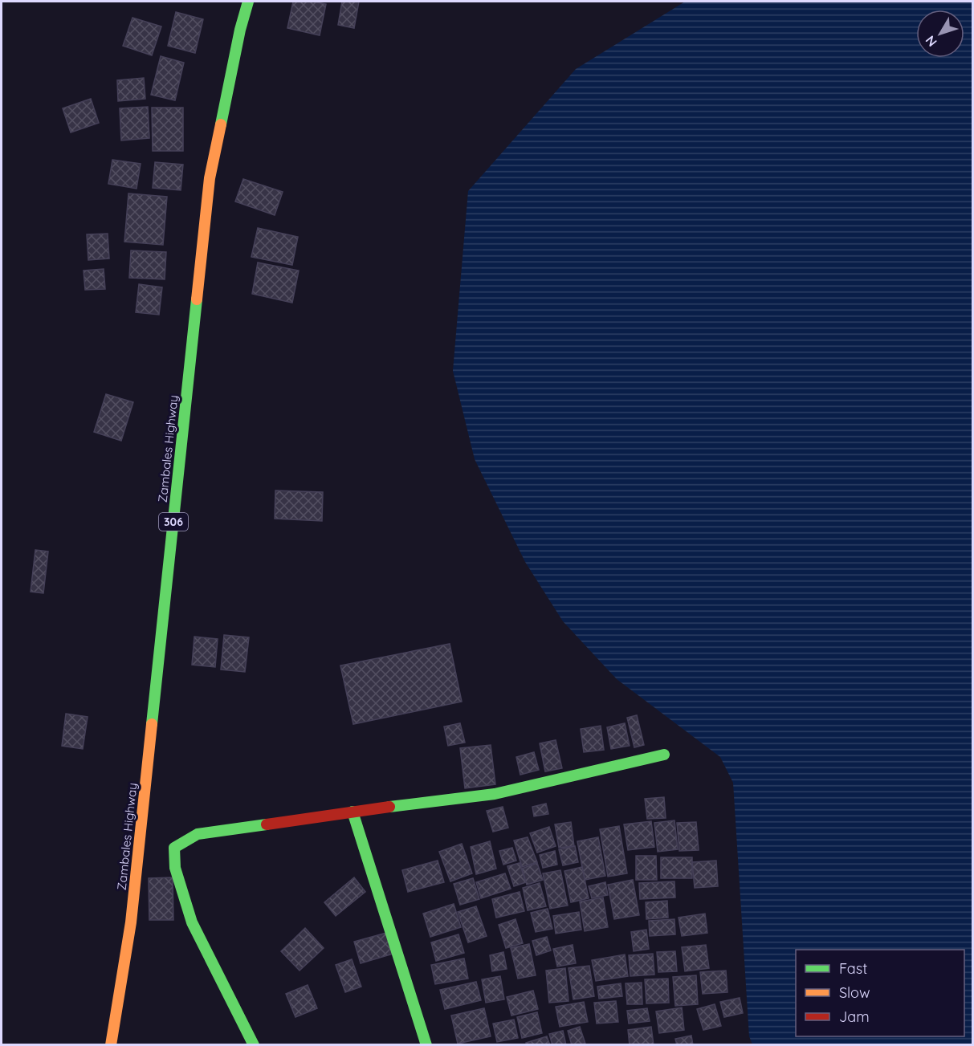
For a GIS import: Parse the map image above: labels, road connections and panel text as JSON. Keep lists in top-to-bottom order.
{
  "streets": {
    "main road": ["Zambales Highway", "306"]
  },
  "legend": ["Fast", "Slow", "Jam"],
  "north": "bottom left"
}
